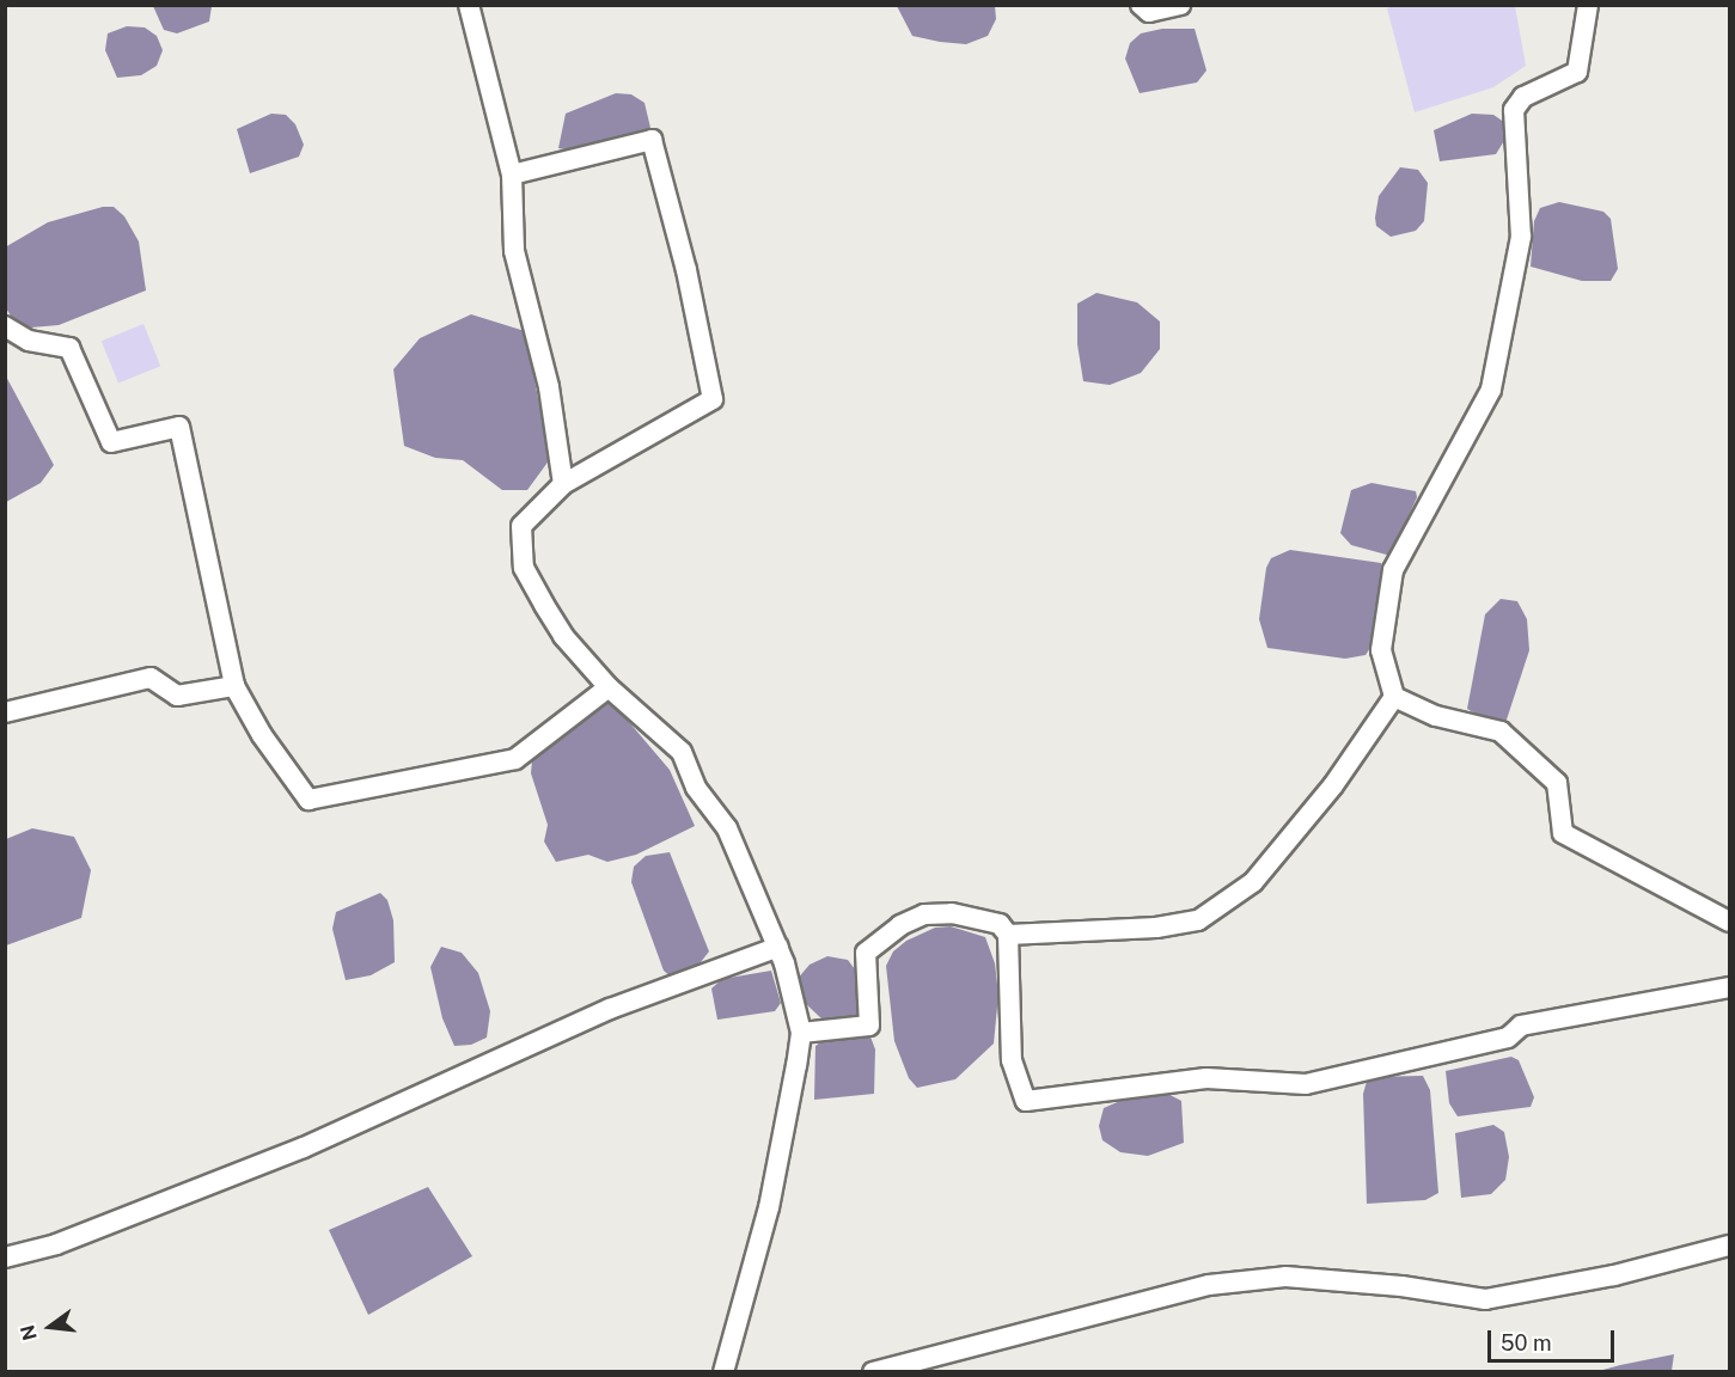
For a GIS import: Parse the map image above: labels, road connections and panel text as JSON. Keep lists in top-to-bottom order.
{
  "scale_bar": "50 m",
  "north": "left"
}
